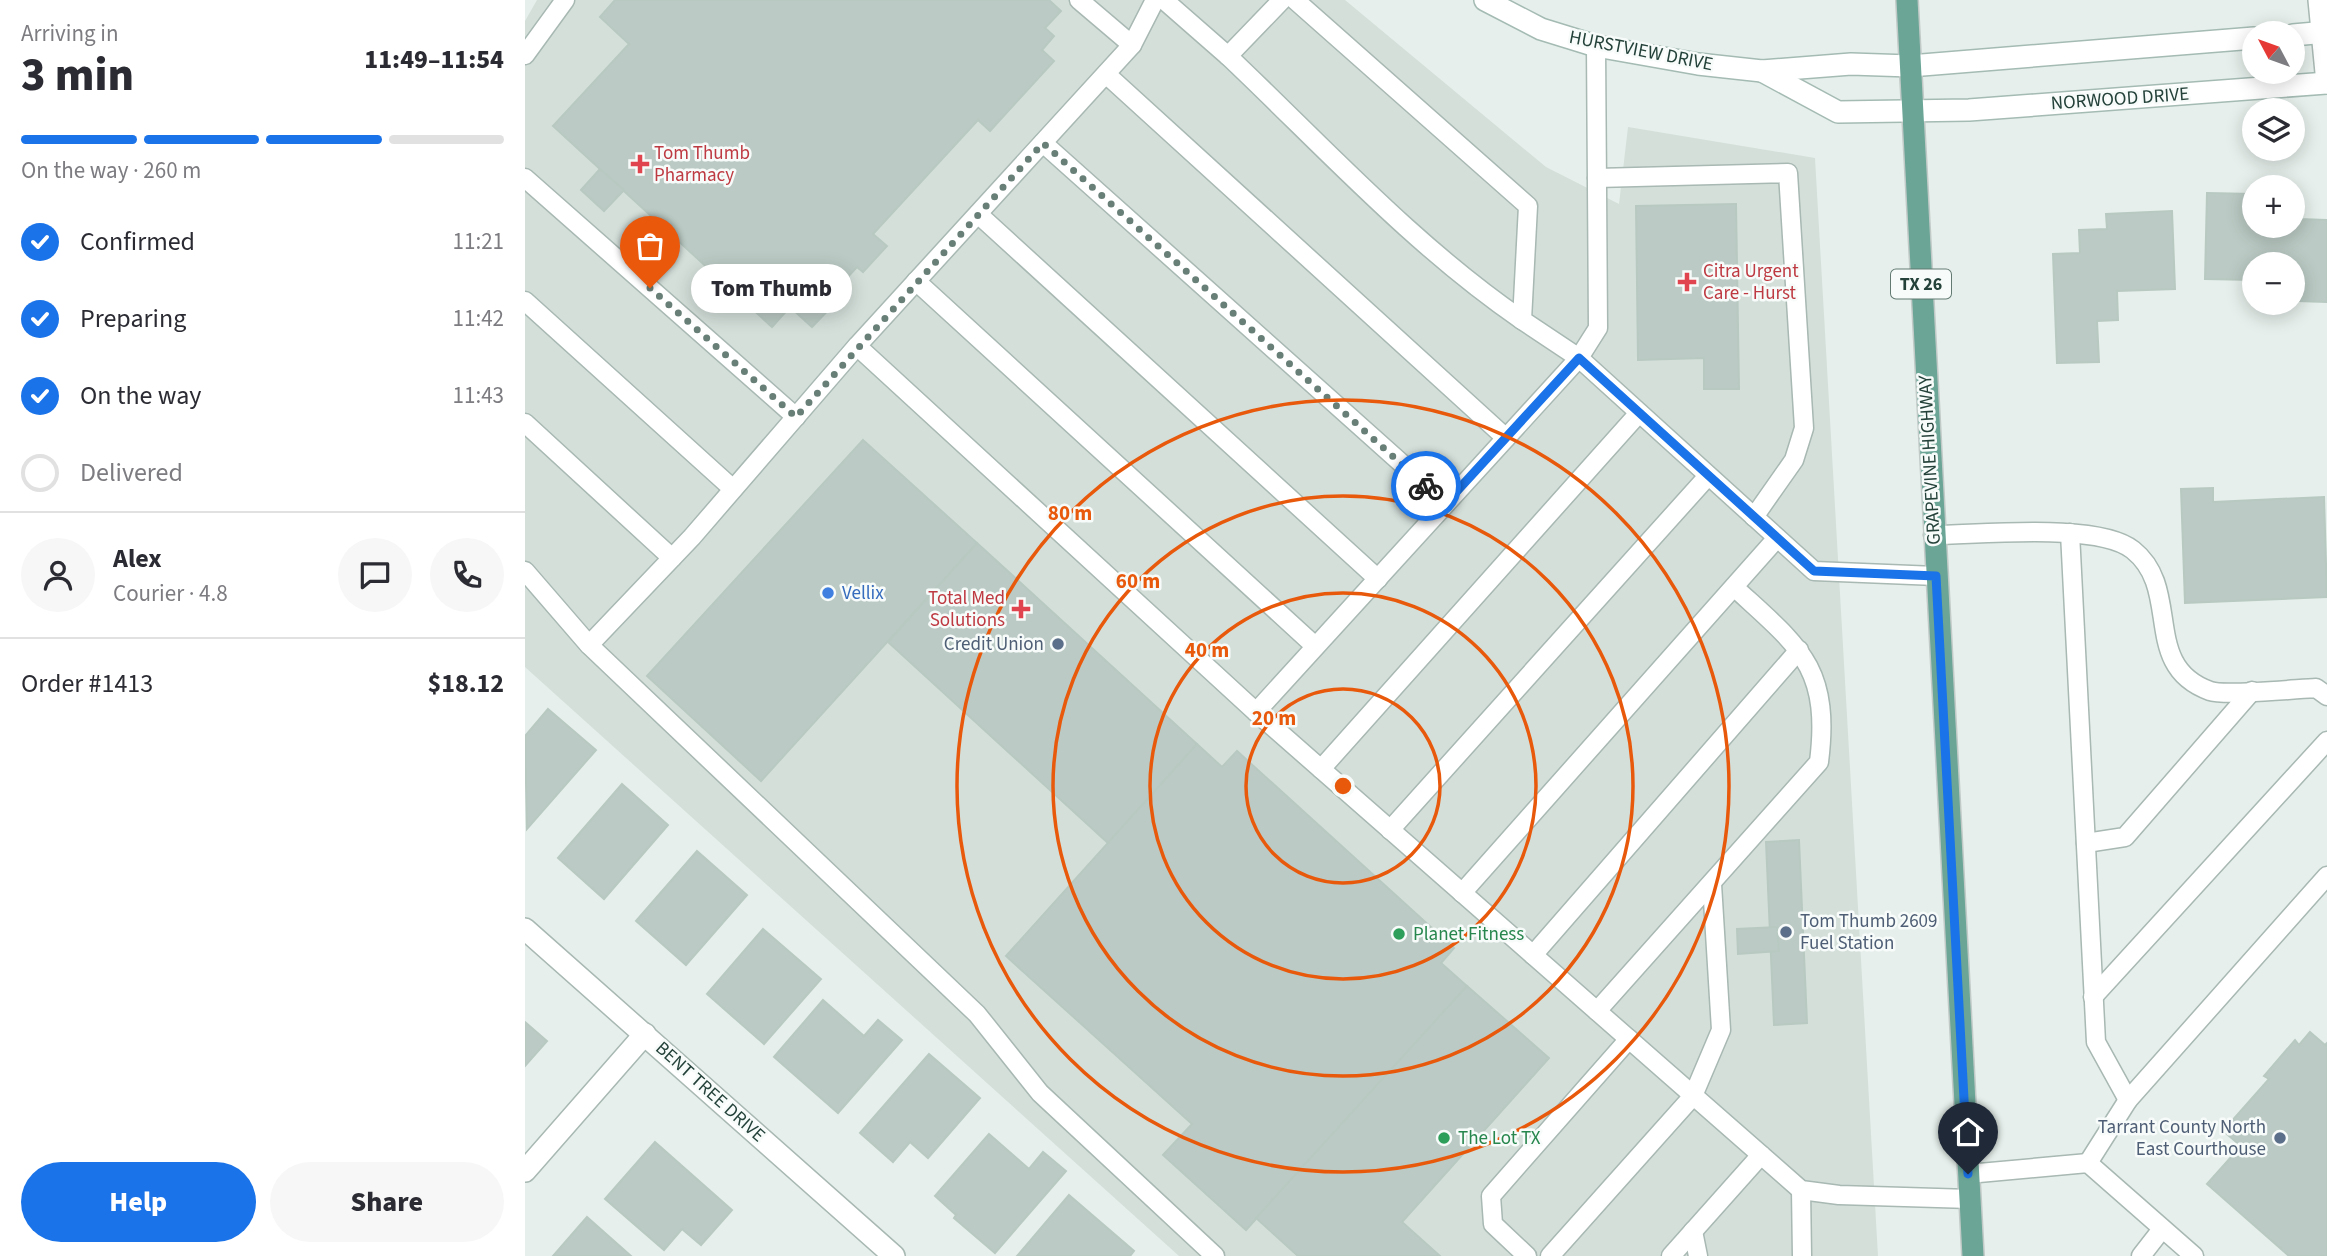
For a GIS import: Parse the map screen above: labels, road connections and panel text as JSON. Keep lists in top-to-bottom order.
{
  "streets": {
    "main road": [
      "HURSTVIEW DRIVE",
      "NORWOOD DRIVE",
      "TX 26",
      "GRAPEVINE HIGHWAY",
      "BENT TREE DRIVE"
    ]
  },
  "crossings": [
    ["HURSTVIEW DRIVE", "NORWOOD DRIVE"],
    ["HURSTVIEW DRIVE", "GRAPEVINE HIGHWAY"],
    ["NORWOOD DRIVE", "GRAPEVINE HIGHWAY"]
  ],
  "places": {
    "health": ["Tom Thumb Pharmacy", "Citra Urgent Care - Hurst", "Total Med Solutions"],
    "other": [
      "Tom Thumb",
      "Vellix",
      "Credit Union",
      "Tom Thumb 2609 Fuel Station",
      "Planet Fitness",
      "The Lot TX",
      "Tarrant County North East Courthouse"
    ]
  },
  "north": "top left",
  "page": {
    "heading": ["3 min", "Arriving in", "11:49–11:54"],
    "panel": [
      "Alex",
      "Courier · 4.8",
      "Order #1413",
      "$18.12"
    ],
    "map_buttons": ["+", "−"],
    "bar": "On the way · 260 m",
    "list": [
      ["Confirmed", "11:21"],
      ["Preparing", "11:42"],
      ["On the way", "11:43"],
      "Delivered"
    ],
    "bubble": "Tom Thumb",
    "buttons": ["Help", "Share"]
  },
  "rings": [
    "80 m",
    "60 m",
    "40 m",
    "20 m"
  ]
}
